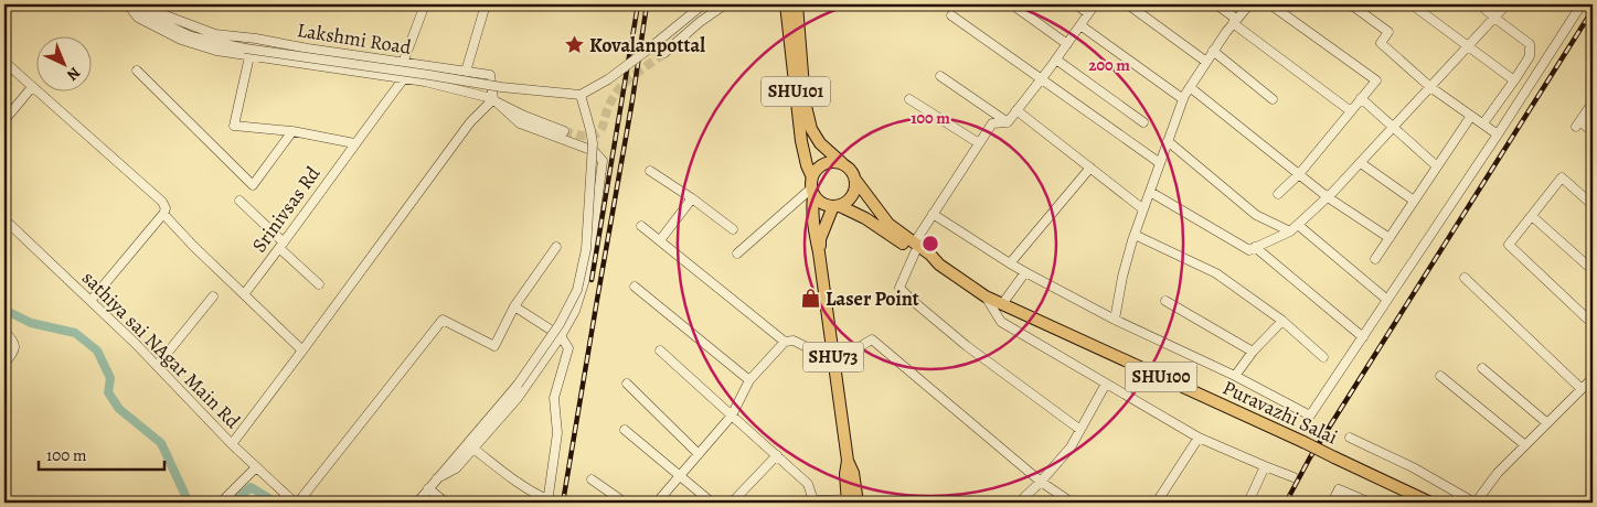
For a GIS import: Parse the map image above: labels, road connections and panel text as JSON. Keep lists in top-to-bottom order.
{
  "streets": {
    "main road": [
      "SHU101",
      "SHU73",
      "SHU100",
      "Puravazhi Salai"
    ],
    "street": ["Lakshmi Road", "Srinivsas Rd", "sathiya sai NAgar Main Rd"]
  },
  "crossings": [
    ["Lakshmi Road", "Srinivsas Rd"],
    ["SHU101", "SHU73"],
    ["SHU101", "Puravazhi Salai"],
    ["SHU73", "Puravazhi Salai"]
  ],
  "places": {
    "place": ["Kovalanpottal"],
    "shop": ["Laser Point"]
  },
  "scale_bar": "100 m",
  "north": "bottom right",
  "rings": ["200 m", "100 m"]
}
